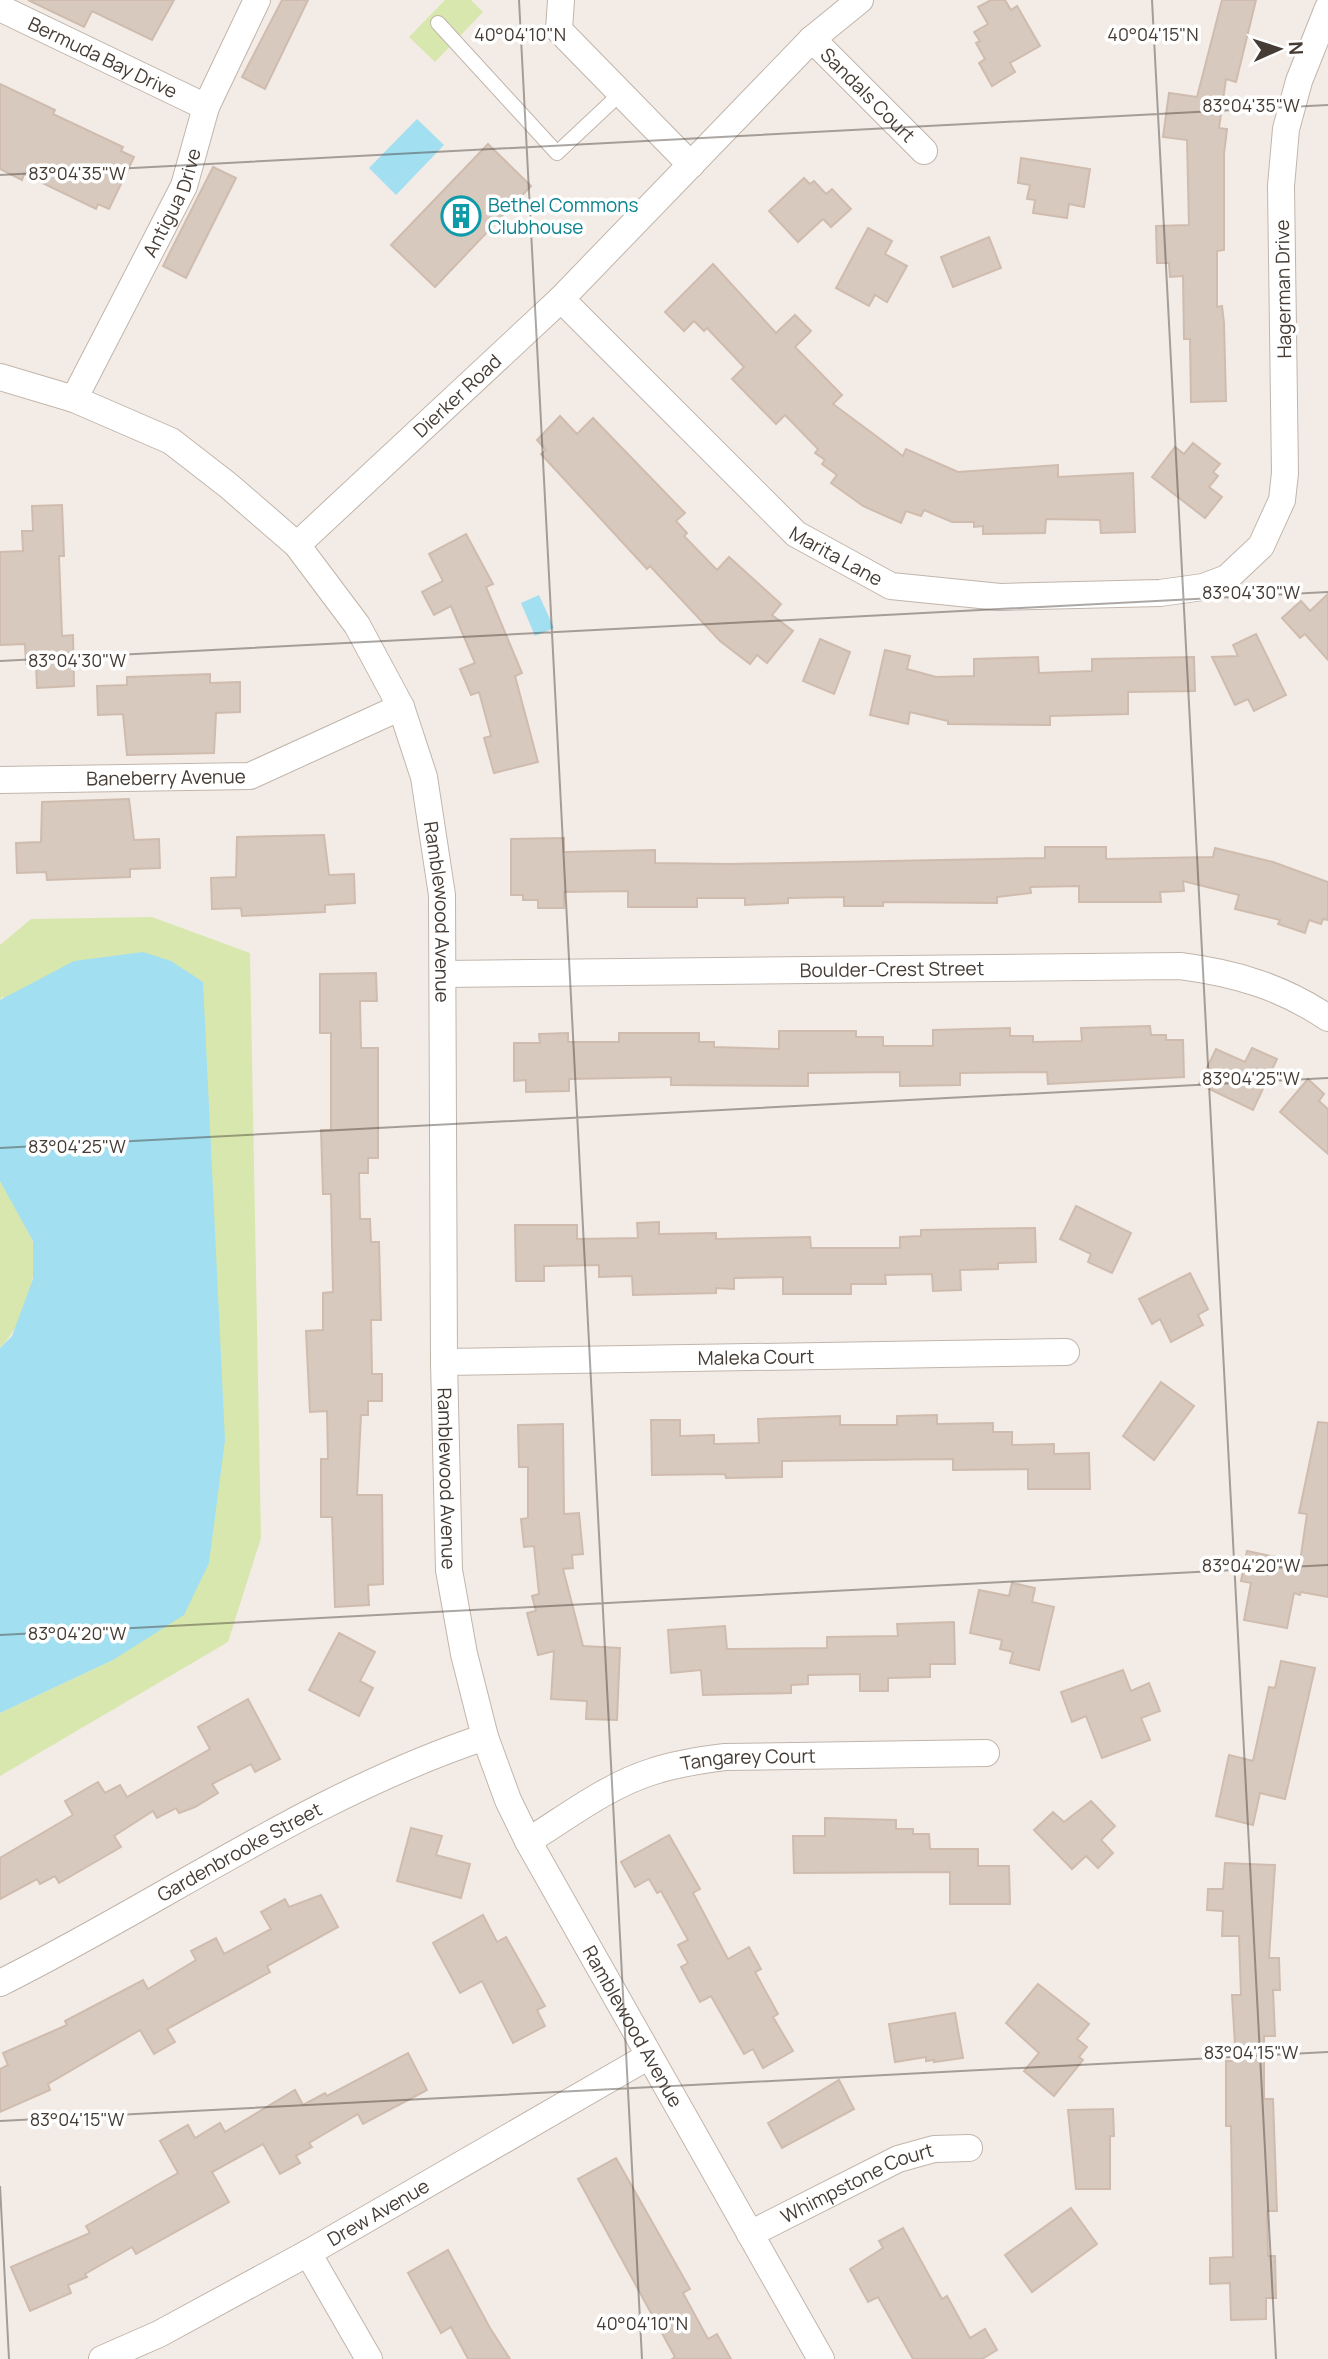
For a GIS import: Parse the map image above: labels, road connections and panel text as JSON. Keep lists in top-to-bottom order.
{
  "streets": {
    "street": [
      "Bermuda Bay Drive",
      "Sandals Court",
      "Antigua Drive",
      "Hagerman Drive",
      "Dierker Road",
      "Marita Lane",
      "Baneberry Avenue",
      "Ramblewood Avenue",
      "Boulder-Crest Street",
      "Maleka Court",
      "Tangarey Court",
      "Gardenbrooke Street",
      "Whimpstone Court",
      "Drew Avenue"
    ]
  },
  "crossings": [
    ["Bermuda Bay Drive", "Antigua Drive"],
    ["Sandals Court", "Dierker Road"],
    ["Hagerman Drive", "Marita Lane"],
    ["Dierker Road", "Marita Lane"],
    ["Dierker Road", "Ramblewood Avenue"],
    ["Baneberry Avenue", "Ramblewood Avenue"],
    ["Ramblewood Avenue", "Boulder-Crest Street"],
    ["Ramblewood Avenue", "Maleka Court"],
    ["Ramblewood Avenue", "Tangarey Court"],
    ["Ramblewood Avenue", "Gardenbrooke Street"],
    ["Ramblewood Avenue", "Whimpstone Court"],
    ["Ramblewood Avenue", "Drew Avenue"]
  ],
  "places": {
    "building": ["Bethel Commons Clubhouse"]
  },
  "north": "right",
  "coordinates": [
    "40°04'10\"N",
    "40°04'15\"N",
    "83°04'35\"W",
    "83°04'30\"W",
    "83°04'25\"W",
    "83°04'20\"W",
    "83°04'15\"W"
  ]
}
